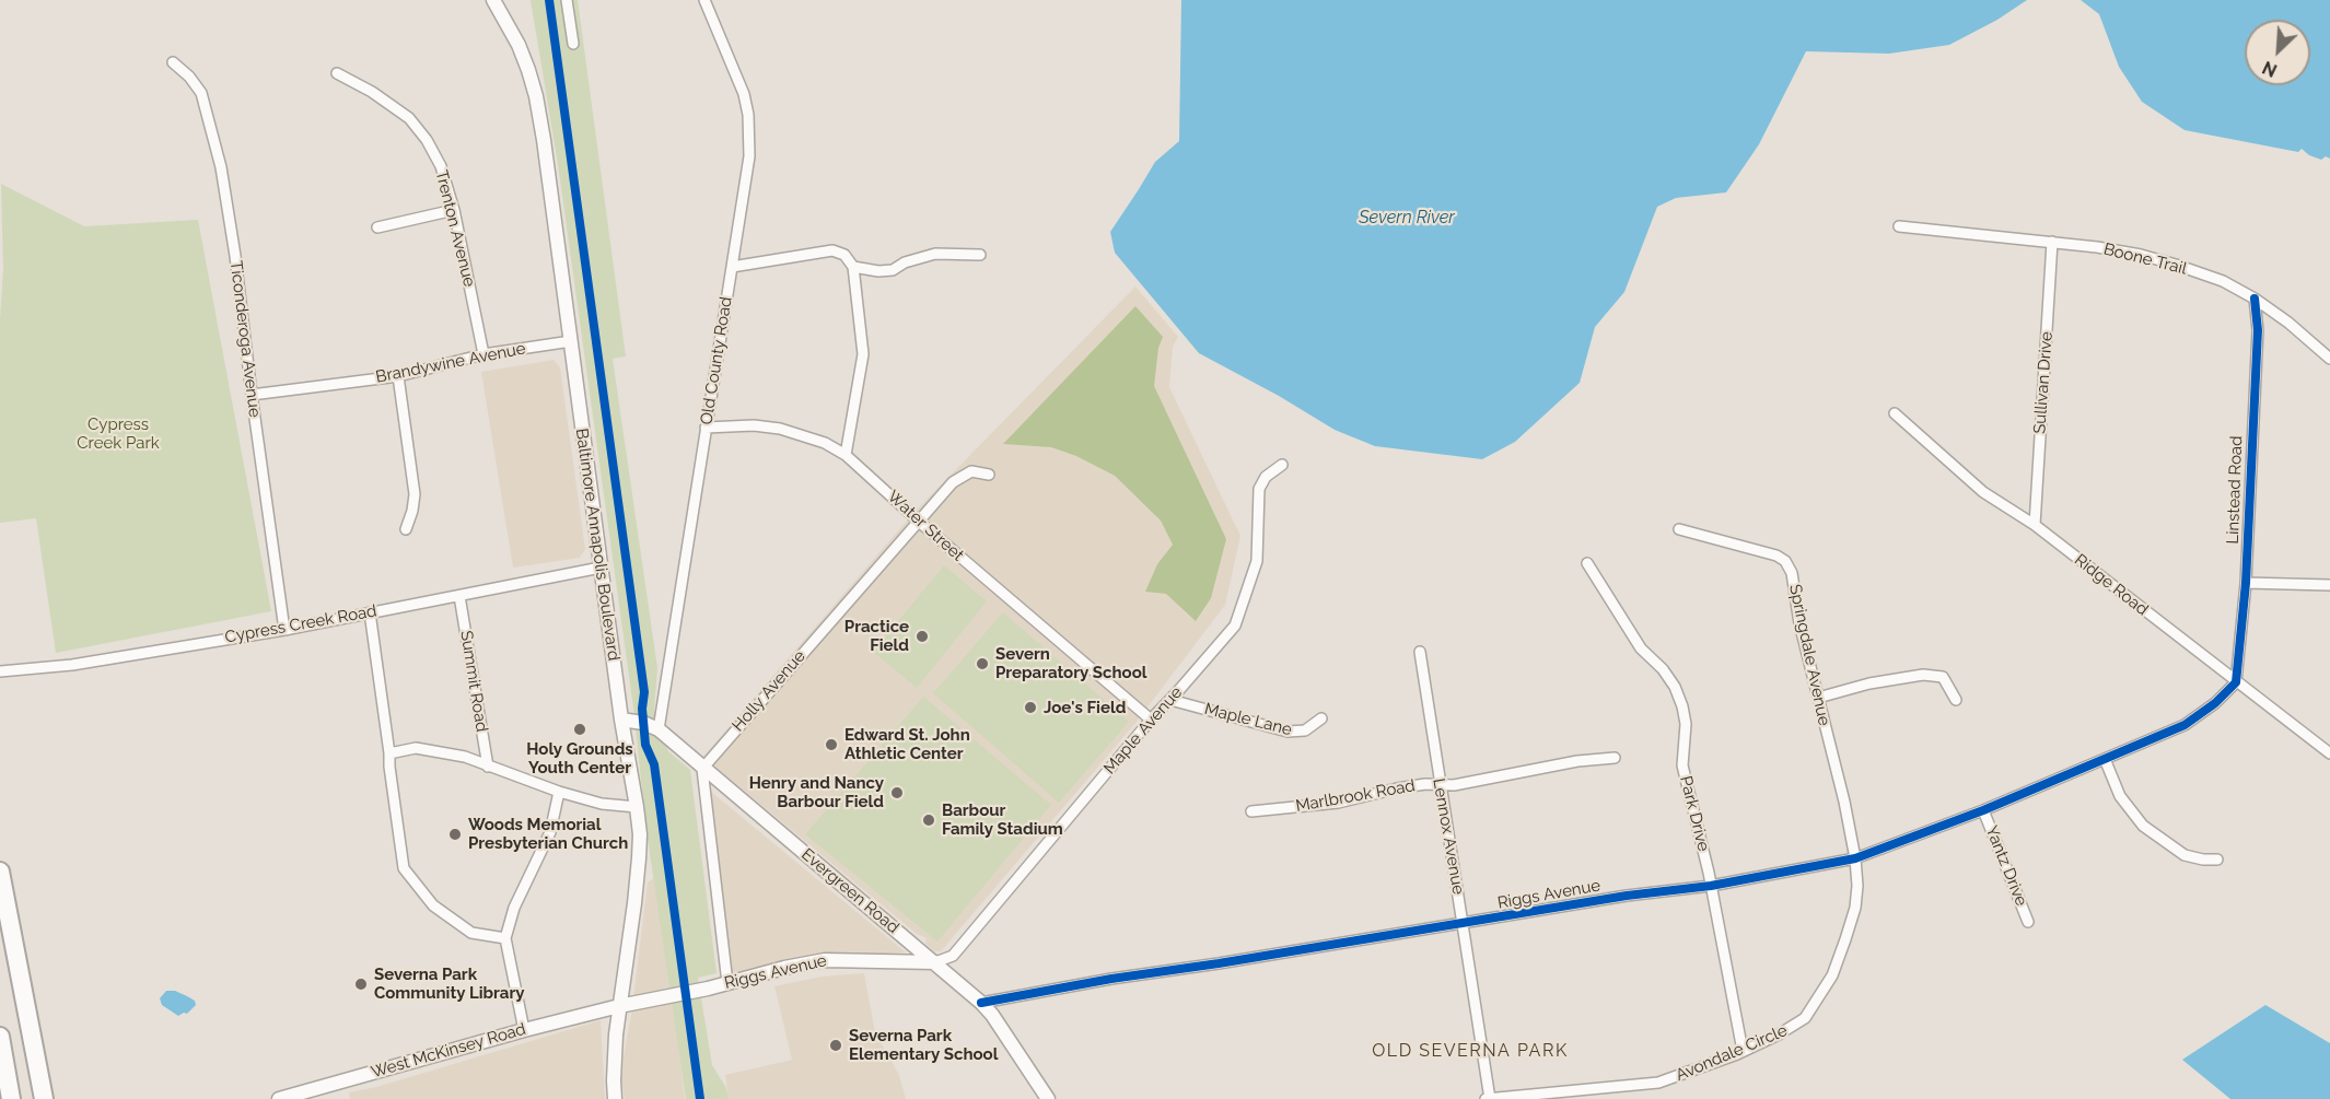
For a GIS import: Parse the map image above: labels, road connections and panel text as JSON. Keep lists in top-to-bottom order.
{
  "streets": {
    "street": [
      "Trenton Avenue",
      "Boone Trail",
      "Ticonderoga Avenue",
      "Old County Road",
      "Brandywine Avenue",
      "Sullivan Drive",
      "Linstead Road",
      "Water Street",
      "Baltimore Annapolis Boulevard",
      "Ridge Road",
      "Cypress Creek Road",
      "Springdale Avenue",
      "Summit Road",
      "Holly Avenue",
      "Maple Lane",
      "Maple Avenue",
      "Marlbrook Road",
      "Park Drive",
      "Lennox Avenue",
      "Yantz Drive",
      "Evergreen Road",
      "Riggs Avenue",
      "West McKinsey Road",
      "Avondale Circle"
    ]
  },
  "crossings": [
    ["Trenton Avenue", "Brandywine Avenue"],
    ["Boone Trail", "Sullivan Drive"],
    ["Boone Trail", "Linstead Road"],
    ["Ticonderoga Avenue", "Brandywine Avenue"],
    ["Ticonderoga Avenue", "Cypress Creek Road"],
    ["Old County Road", "Water Street"],
    ["Old County Road", "Evergreen Road"],
    ["Brandywine Avenue", "Baltimore Annapolis Boulevard"],
    ["Sullivan Drive", "Ridge Road"],
    ["Linstead Road", "Ridge Road"],
    ["Linstead Road", "Riggs Avenue"],
    ["Water Street", "Holly Avenue"],
    ["Water Street", "Maple Avenue"],
    ["Baltimore Annapolis Boulevard", "Cypress Creek Road"],
    ["Baltimore Annapolis Boulevard", "Evergreen Road"],
    ["Baltimore Annapolis Boulevard", "Riggs Avenue"],
    ["Baltimore Annapolis Boulevard", "West McKinsey Road"],
    ["Ridge Road", "Riggs Avenue"],
    ["Cypress Creek Road", "Summit Road"],
    ["Springdale Avenue", "Riggs Avenue"],
    ["Springdale Avenue", "Avondale Circle"],
    ["Holly Avenue", "Evergreen Road"],
    ["Maple Lane", "Maple Avenue"],
    ["Maple Avenue", "Evergreen Road"],
    ["Maple Avenue", "Riggs Avenue"],
    ["Marlbrook Road", "Lennox Avenue"],
    ["Park Drive", "Riggs Avenue"],
    ["Park Drive", "Avondale Circle"],
    ["Lennox Avenue", "Riggs Avenue"],
    ["Lennox Avenue", "Avondale Circle"],
    ["Yantz Drive", "Riggs Avenue"],
    ["Evergreen Road", "Riggs Avenue"],
    ["Riggs Avenue", "West McKinsey Road"],
    ["Riggs Avenue", "Avondale Circle"]
  ],
  "districts": ["OLD SEVERNA PARK"],
  "water": ["Severn River"],
  "parks": ["Cypress Creek Park"],
  "places": [
    "Practice Field",
    "Severn Preparatory School",
    "Joe's Field",
    "Holy Grounds Youth Center",
    "Edward St. John Athletic Center",
    "Henry and Nancy Barbour Field",
    "Barbour Family Stadium",
    "Woods Memorial Presbyterian Church",
    "Severna Park Community Library",
    "Severna Park Elementary School"
  ],
  "north": "bottom left"
}
